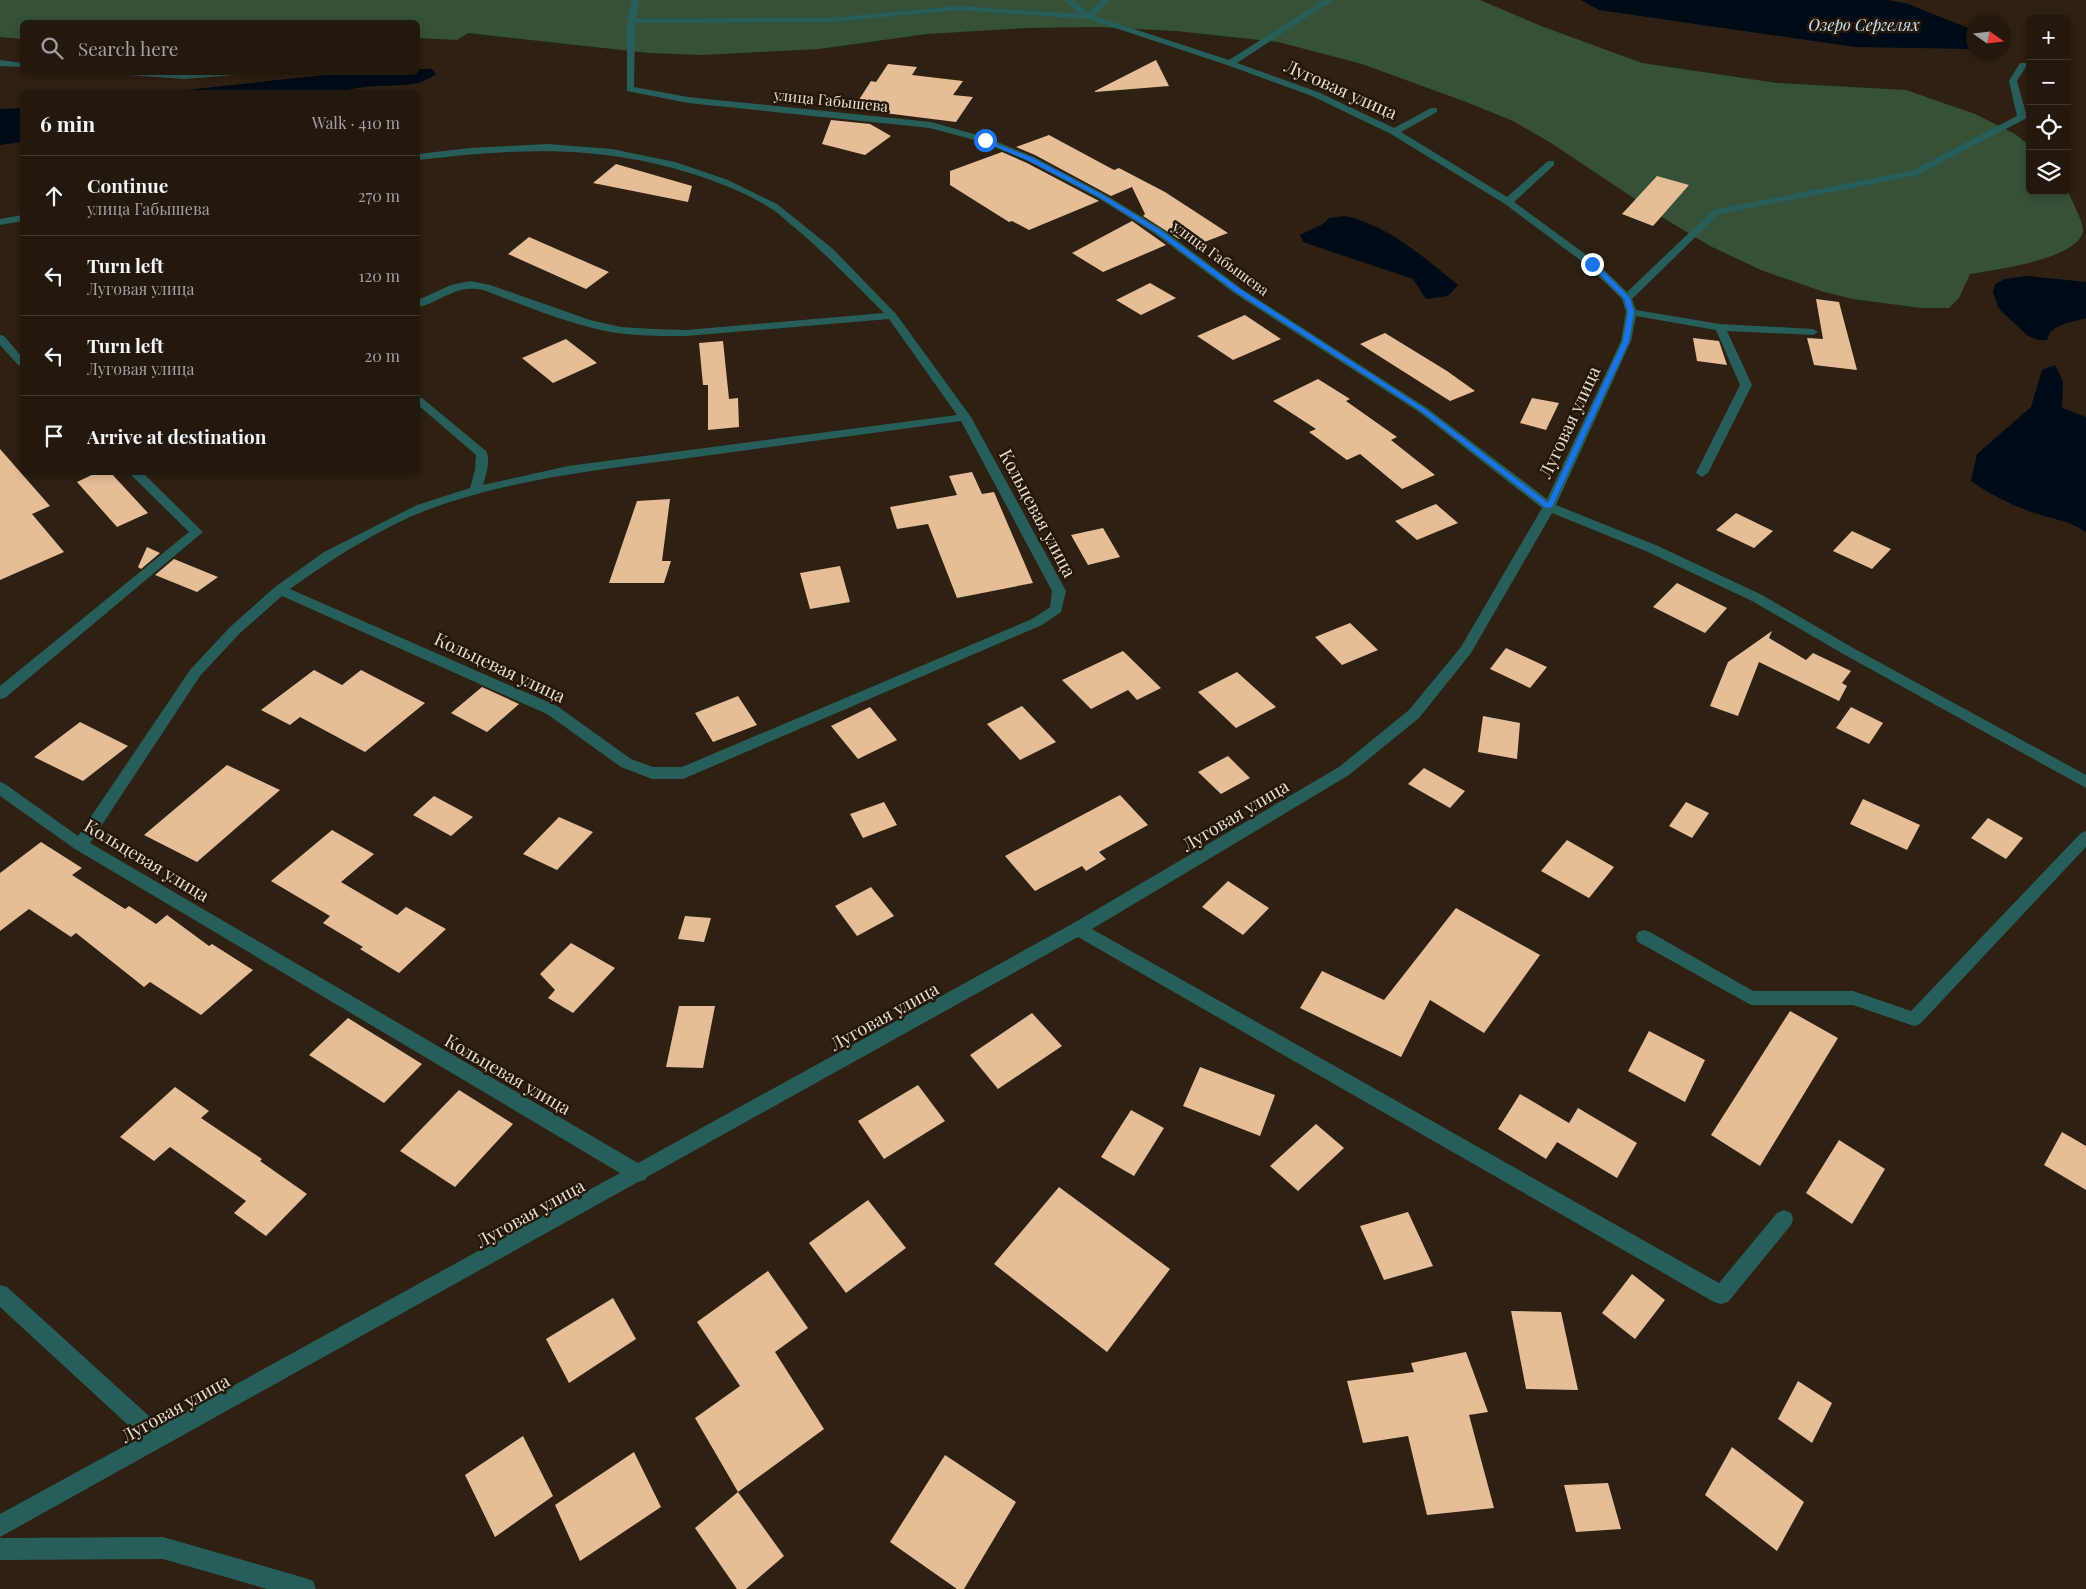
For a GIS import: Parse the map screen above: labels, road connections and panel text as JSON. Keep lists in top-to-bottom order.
{
  "streets": {
    "street": ["Луговая улица", "улица Габышева", "Кольцевая улица"]
  },
  "crossings": [
    ["Луговая улица", "улица Габышева"],
    ["Луговая улица", "Кольцевая улица"]
  ],
  "water": ["Озеро Сергелях"],
  "north": "right",
  "page": {
    "map_buttons": ["+", "−"],
    "search": "Search here",
    "heading": ["6 min", "Walk · 410 m"],
    "list": [
      ["Continue", "улица Габышева", "270 m"],
      ["Turn left", "Луговая улица", "120 m"],
      ["Turn left", "Луговая улица", "20 m"],
      "Arrive at destination"
    ]
  }
}
